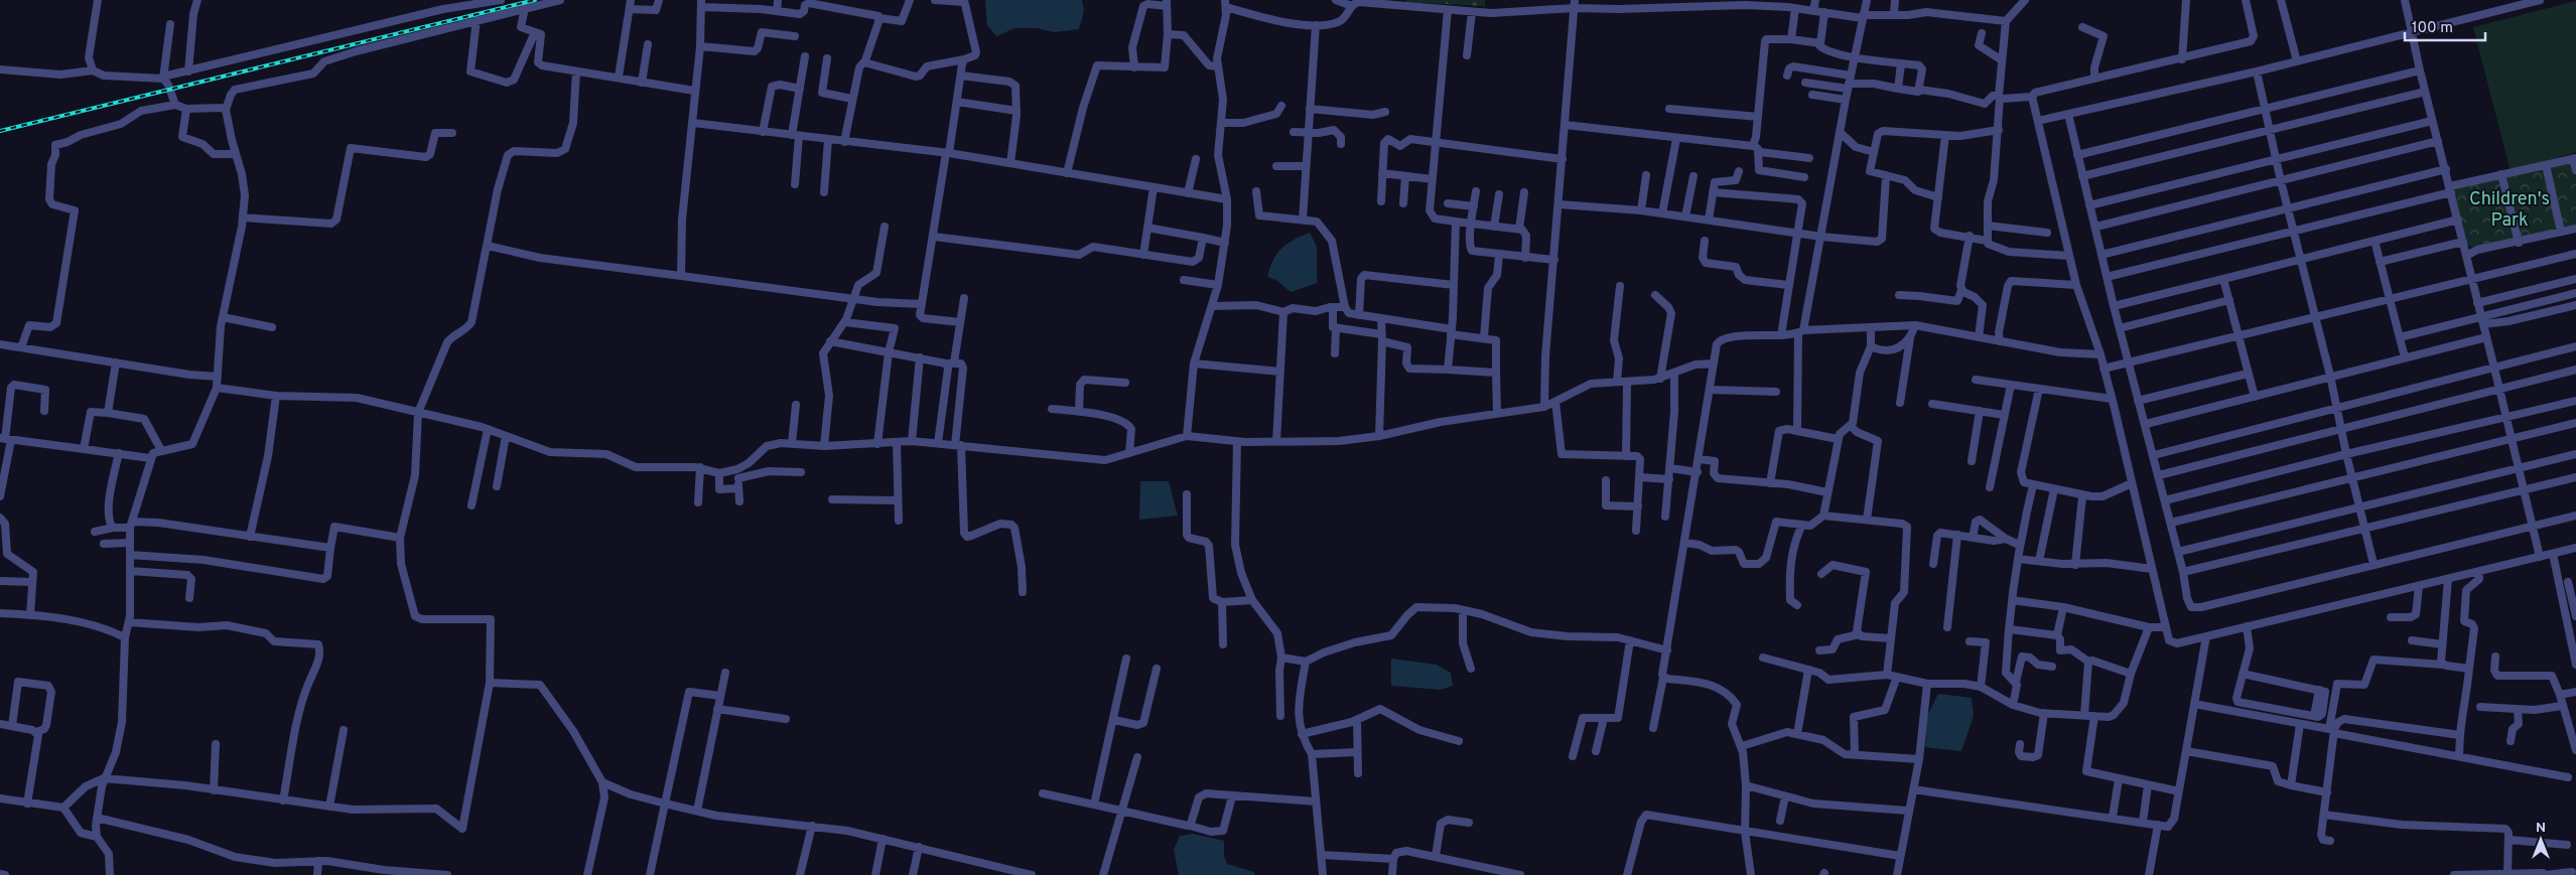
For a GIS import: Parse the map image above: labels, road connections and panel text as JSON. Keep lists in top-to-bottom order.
{
  "parks": ["Children's Park"],
  "scale_bar": "100 m",
  "north": "top"
}
